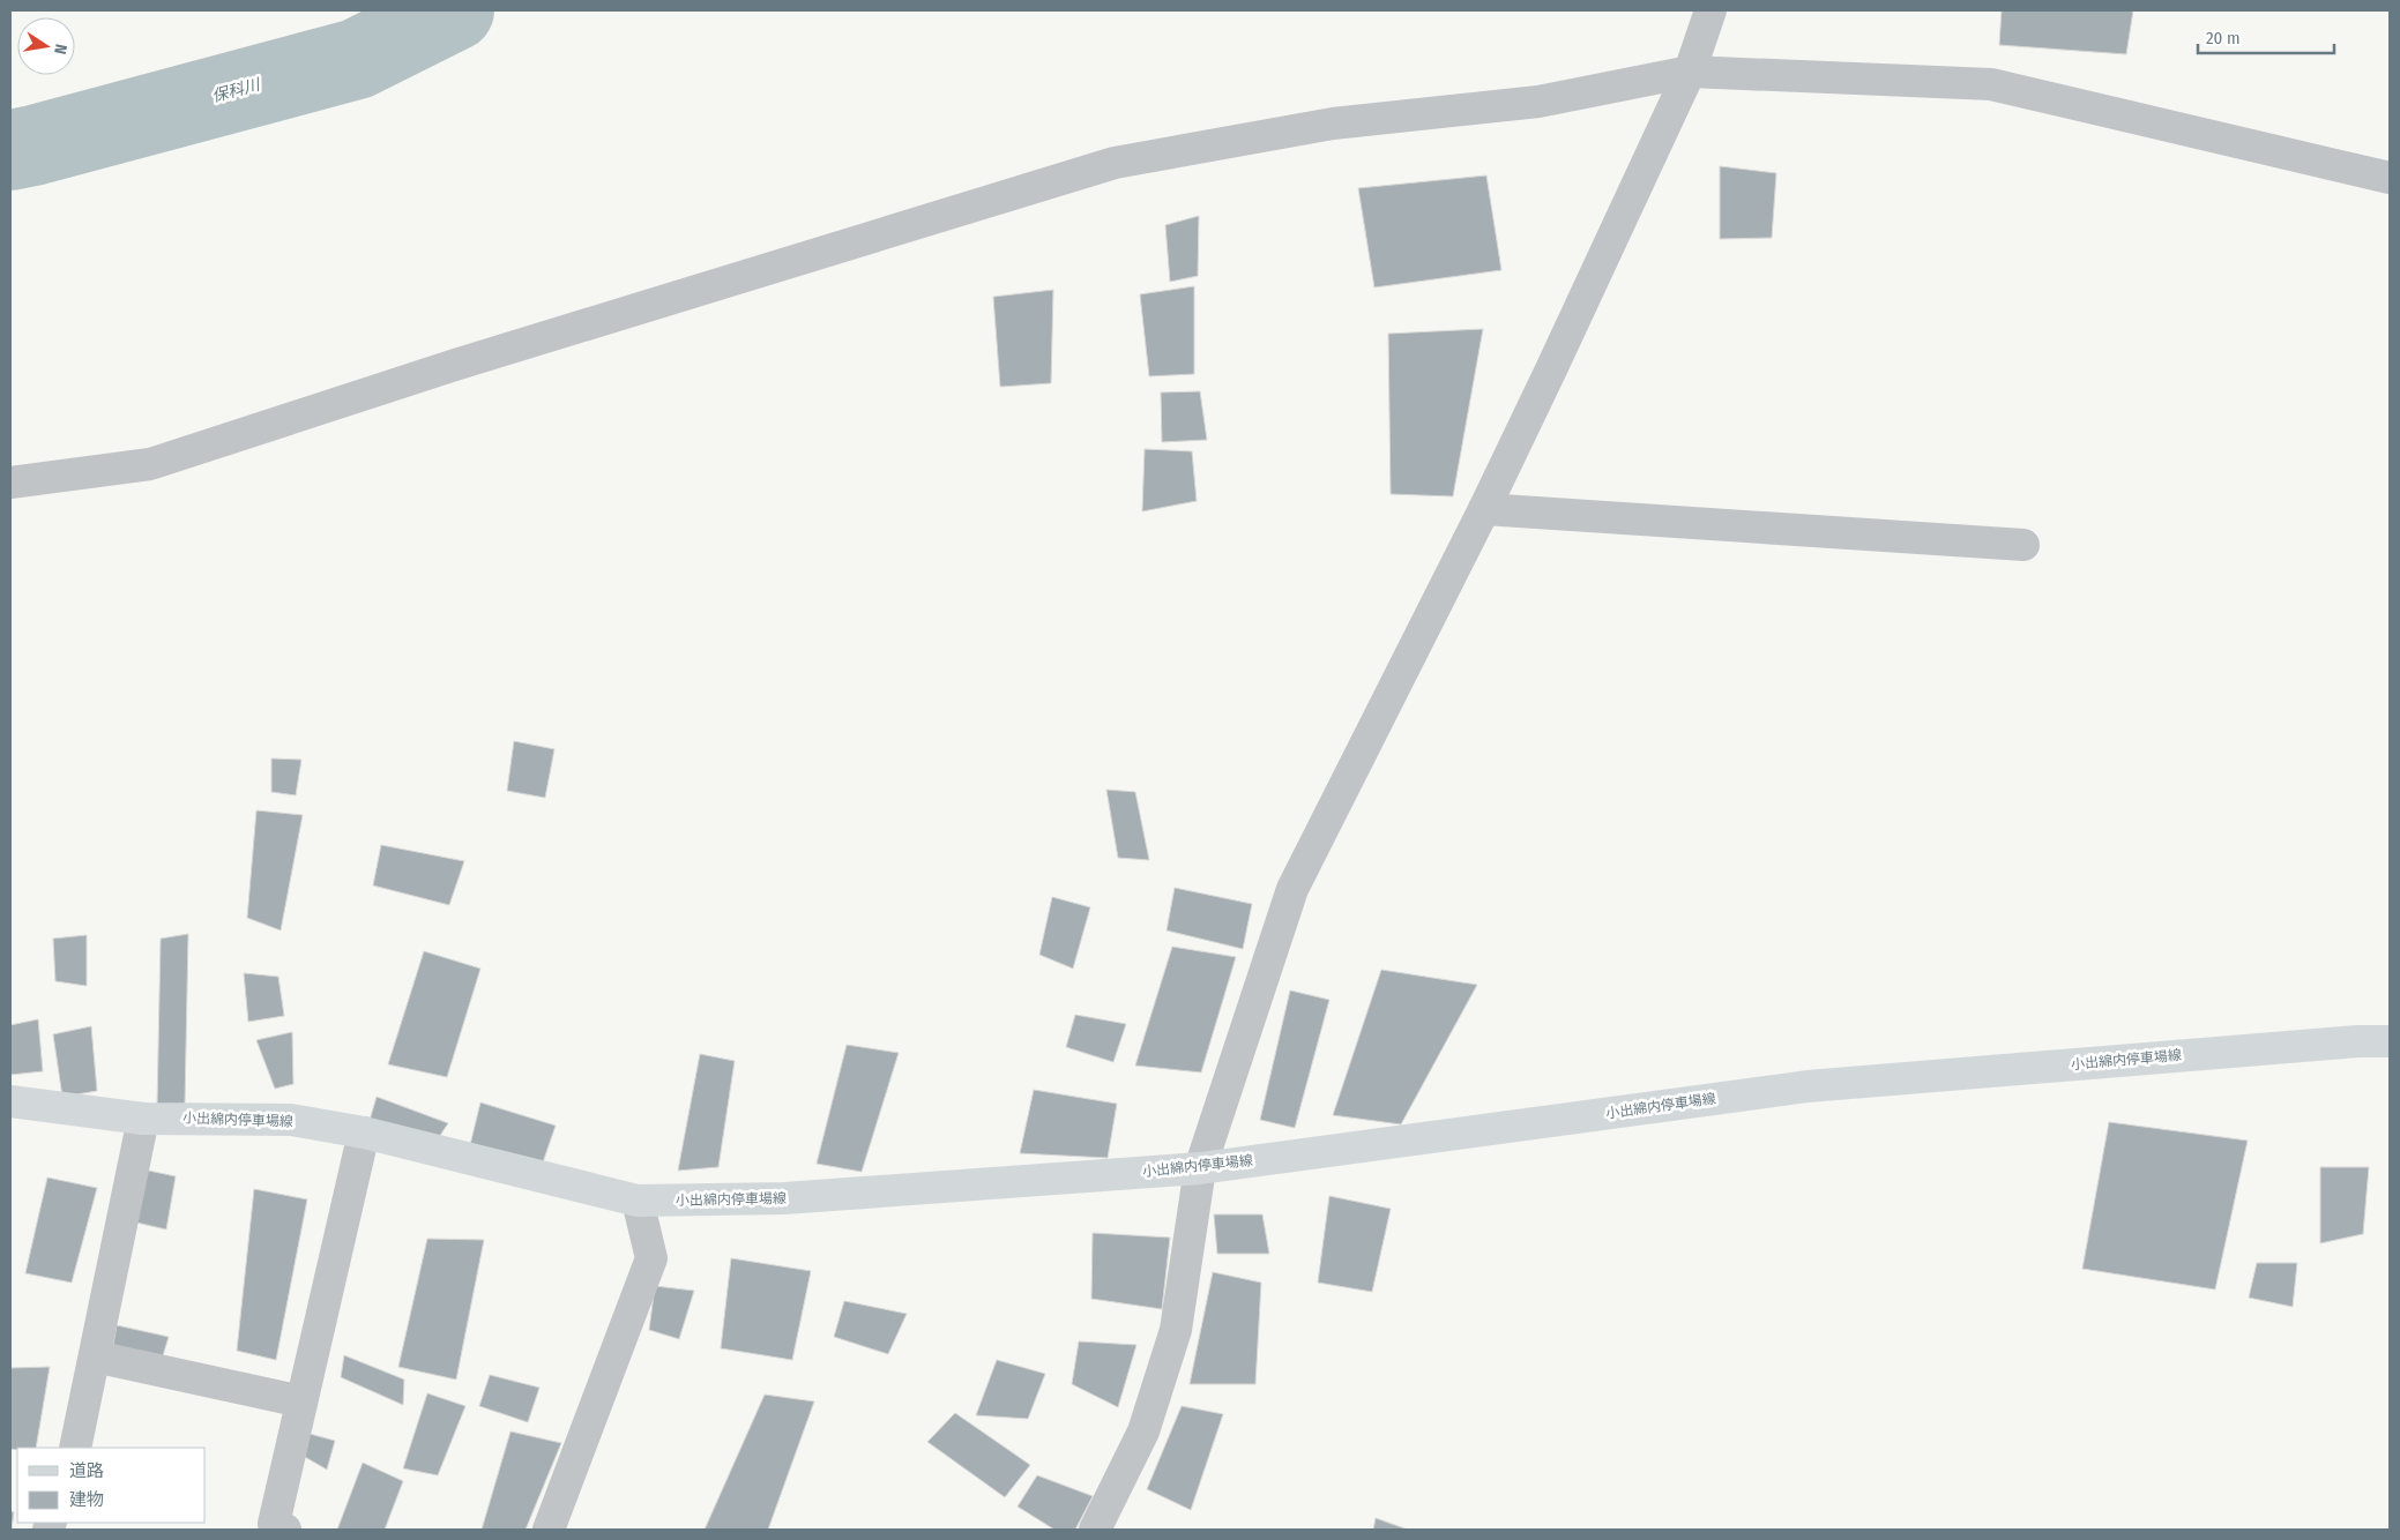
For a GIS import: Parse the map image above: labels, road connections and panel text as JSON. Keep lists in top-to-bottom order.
{
  "streets": {
    "main road": ["小出綿内停車場線"]
  },
  "water": ["保科川"],
  "legend": ["道路", "建物"],
  "scale_bar": "20 m",
  "north": "right"
}
